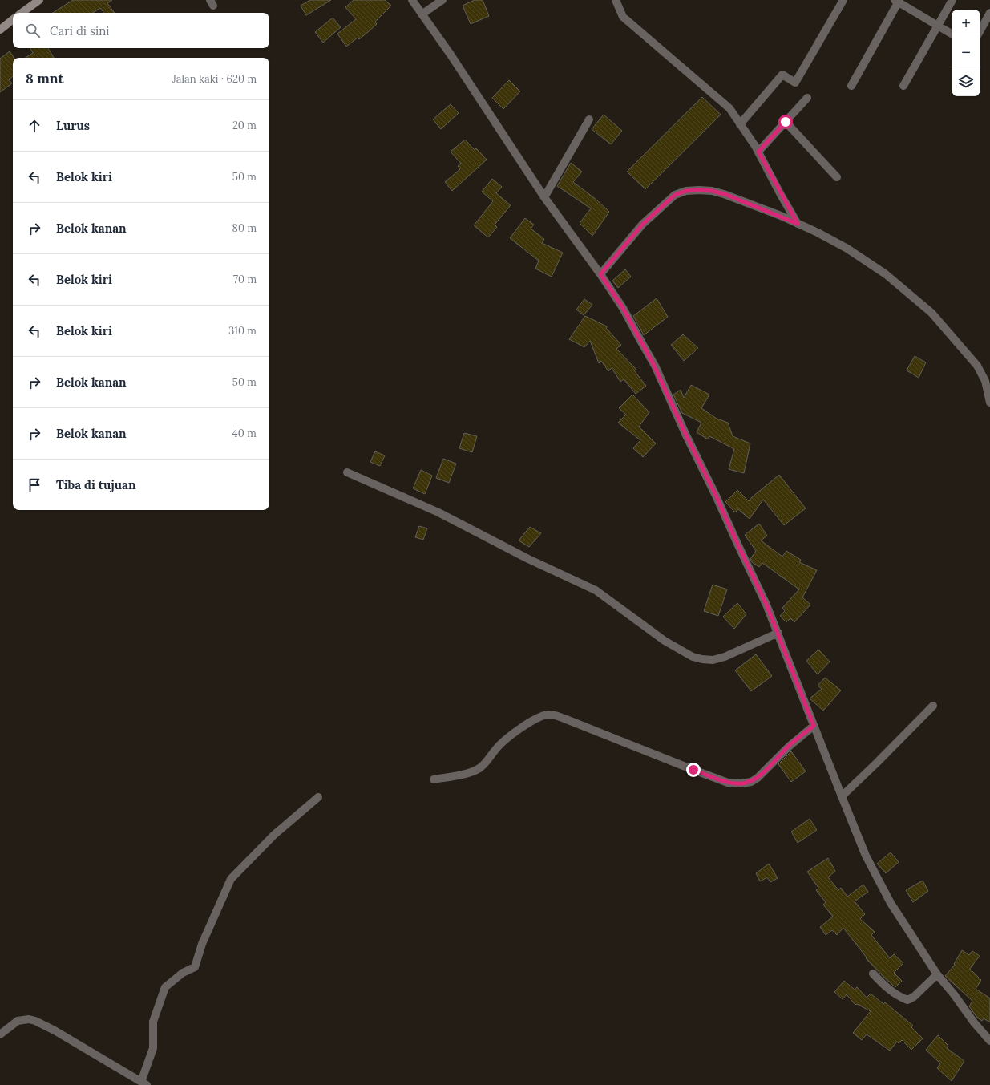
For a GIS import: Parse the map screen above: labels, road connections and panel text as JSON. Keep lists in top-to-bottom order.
{
  "page": {
    "map_buttons": ["+", "−"],
    "search": "Cari di sini",
    "heading": ["8 mnt", "Jalan kaki · 620 m"],
    "list": [
      ["Lurus", "20 m"],
      ["Belok kiri", "50 m"],
      ["Belok kanan", "80 m"],
      ["Belok kiri", "70 m"],
      ["Belok kiri", "310 m"],
      ["Belok kanan", "50 m"],
      ["Belok kanan", "40 m"],
      "Tiba di tujuan"
    ]
  }
}
